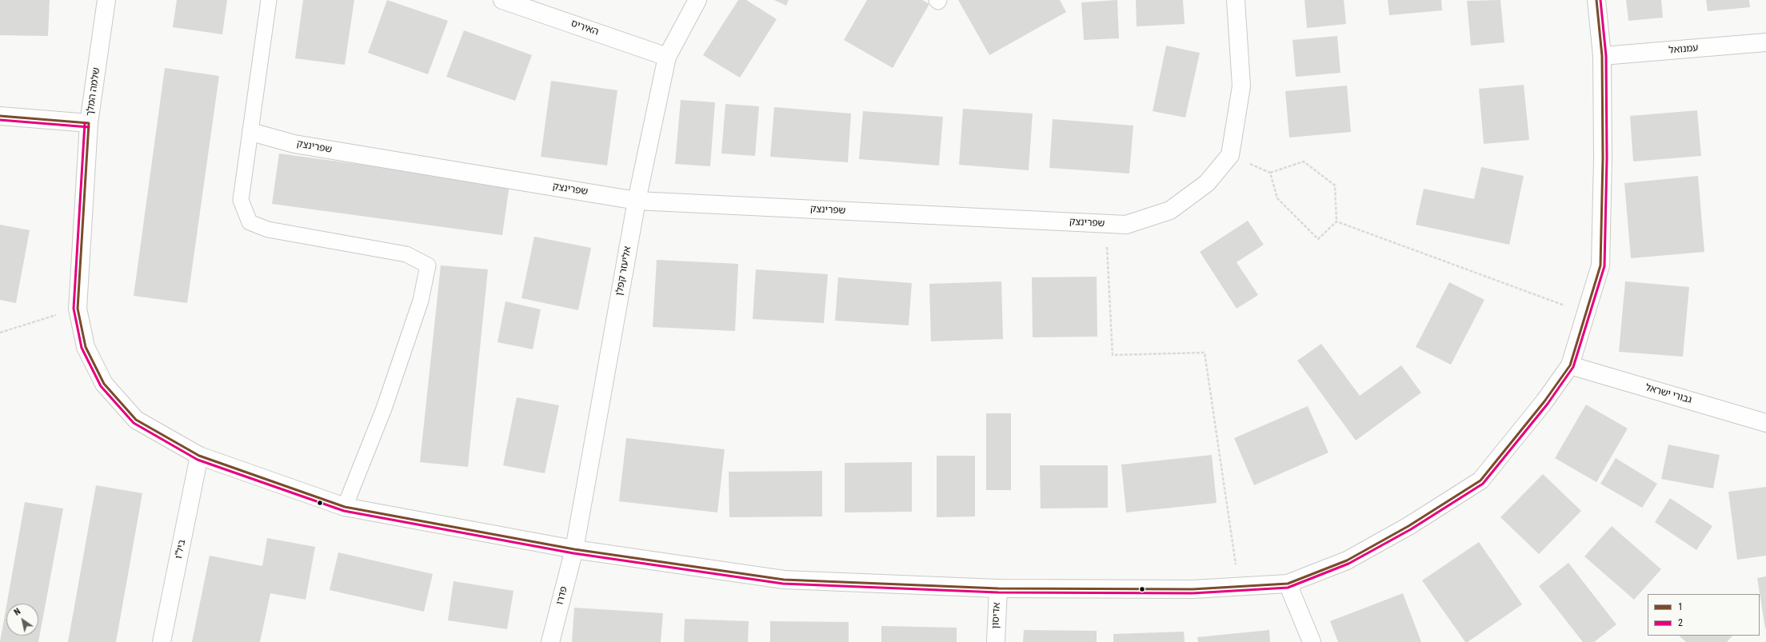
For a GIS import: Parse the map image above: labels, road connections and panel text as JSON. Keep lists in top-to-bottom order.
{
  "streets": {
    "street": [
      "האיריס",
      "עמנואל",
      "שלמה המלך",
      "שפרינצק",
      "אליעזר קפלן",
      "גבורי ישראל",
      "ביל\"ו",
      "פדרו",
      "אדיסון"
    ]
  },
  "crossings": [
    ["האיריס", "אליעזר קפלן"],
    ["עמנואל", "שלמה המלך"],
    ["שלמה המלך", "אליעזר קפלן"],
    ["שלמה המלך", "גבורי ישראל"],
    ["שלמה המלך", "ביל\"ו"],
    ["שלמה המלך", "פדרו"],
    ["שלמה המלך", "אדיסון"],
    ["שפרינצק", "אליעזר קפלן"],
    ["אליעזר קפלן", "פדרו"]
  ],
  "lines": ["transit line 1", "transit line 2"],
  "legend": ["1", "2"],
  "north": "top left"
}
